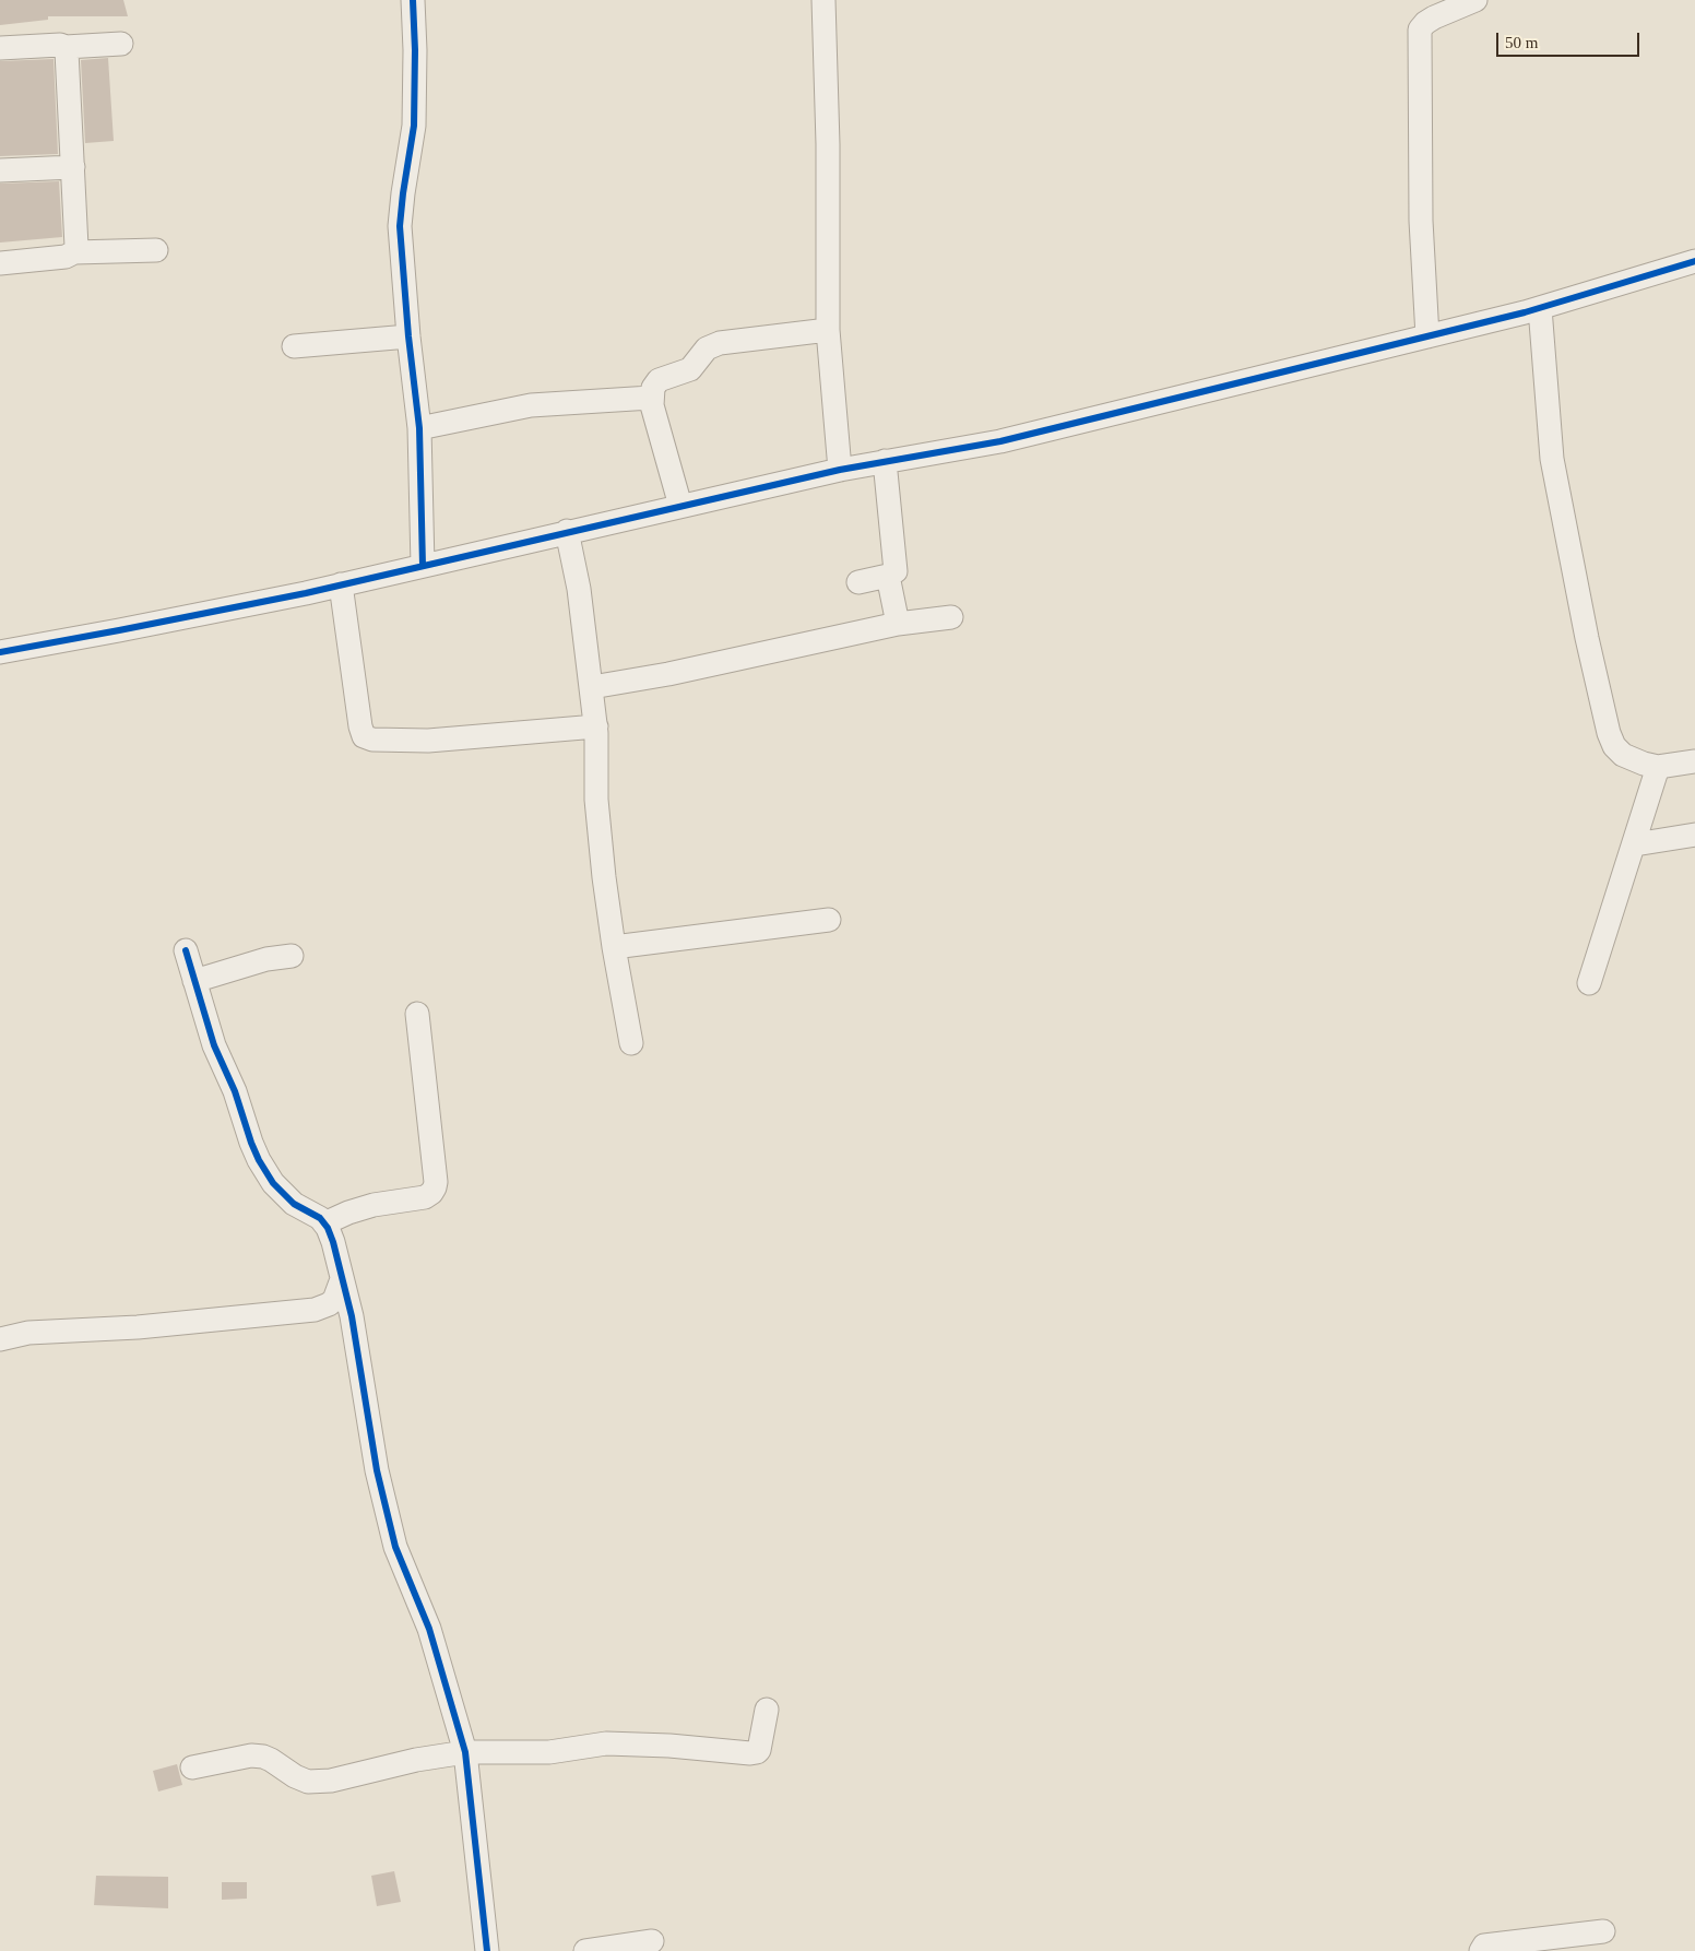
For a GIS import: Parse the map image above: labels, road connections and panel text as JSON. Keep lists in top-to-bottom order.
{
  "scale_bar": "50 m"
}
